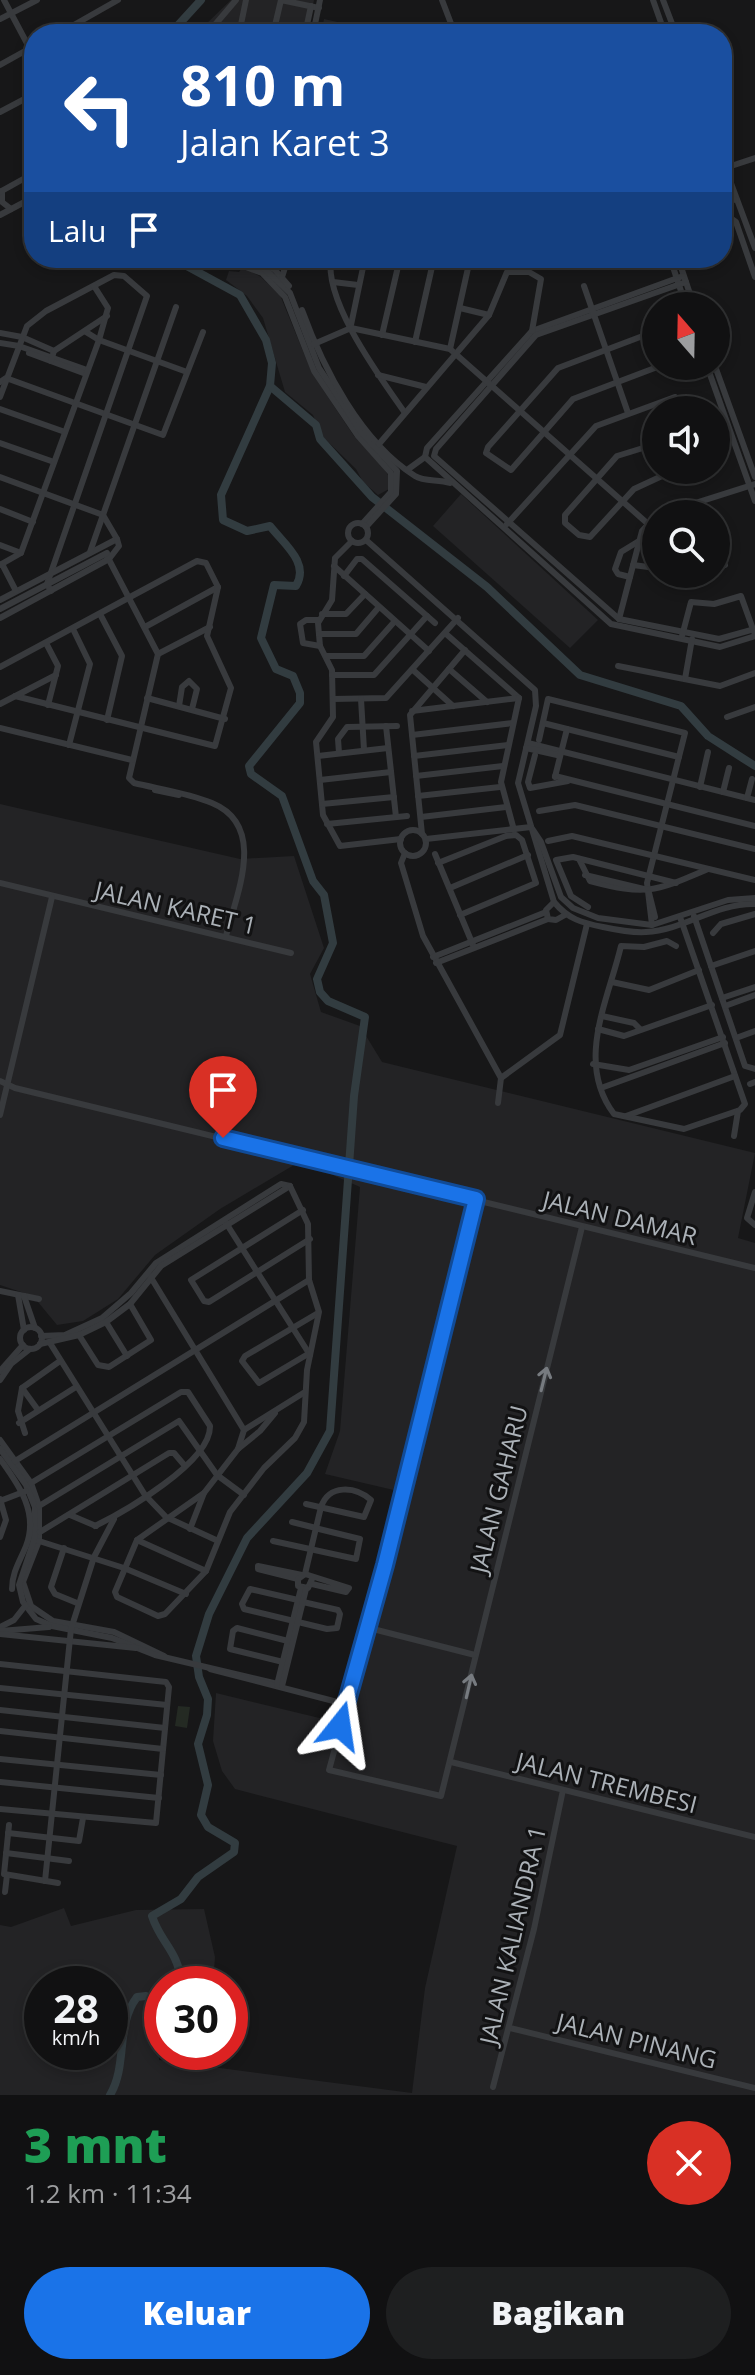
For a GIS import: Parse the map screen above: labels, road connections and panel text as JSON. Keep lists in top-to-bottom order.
{
  "streets": {
    "street": [
      "JALAN KARET 1",
      "JALAN DAMAR",
      "JALAN GAHARU",
      "JALAN TREMBESI",
      "JALAN KALIANDRA 1",
      "JALAN PINANG"
    ]
  },
  "crossings": [
    ["JALAN DAMAR", "JALAN GAHARU"],
    ["JALAN GAHARU", "JALAN TREMBESI"],
    ["JALAN TREMBESI", "JALAN KALIANDRA 1"],
    ["JALAN KALIANDRA 1", "JALAN PINANG"]
  ],
  "one_way": ["JALAN GAHARU"],
  "north": "top",
  "page": {
    "turn": ["810 m", "Jalan Karet 3"],
    "then": "Lalu",
    "speed": "28 km/h",
    "limit": "30",
    "heading": ["3 mnt", "1.2 km · 11:34"],
    "buttons": ["Keluar", "Bagikan"]
  }
}
